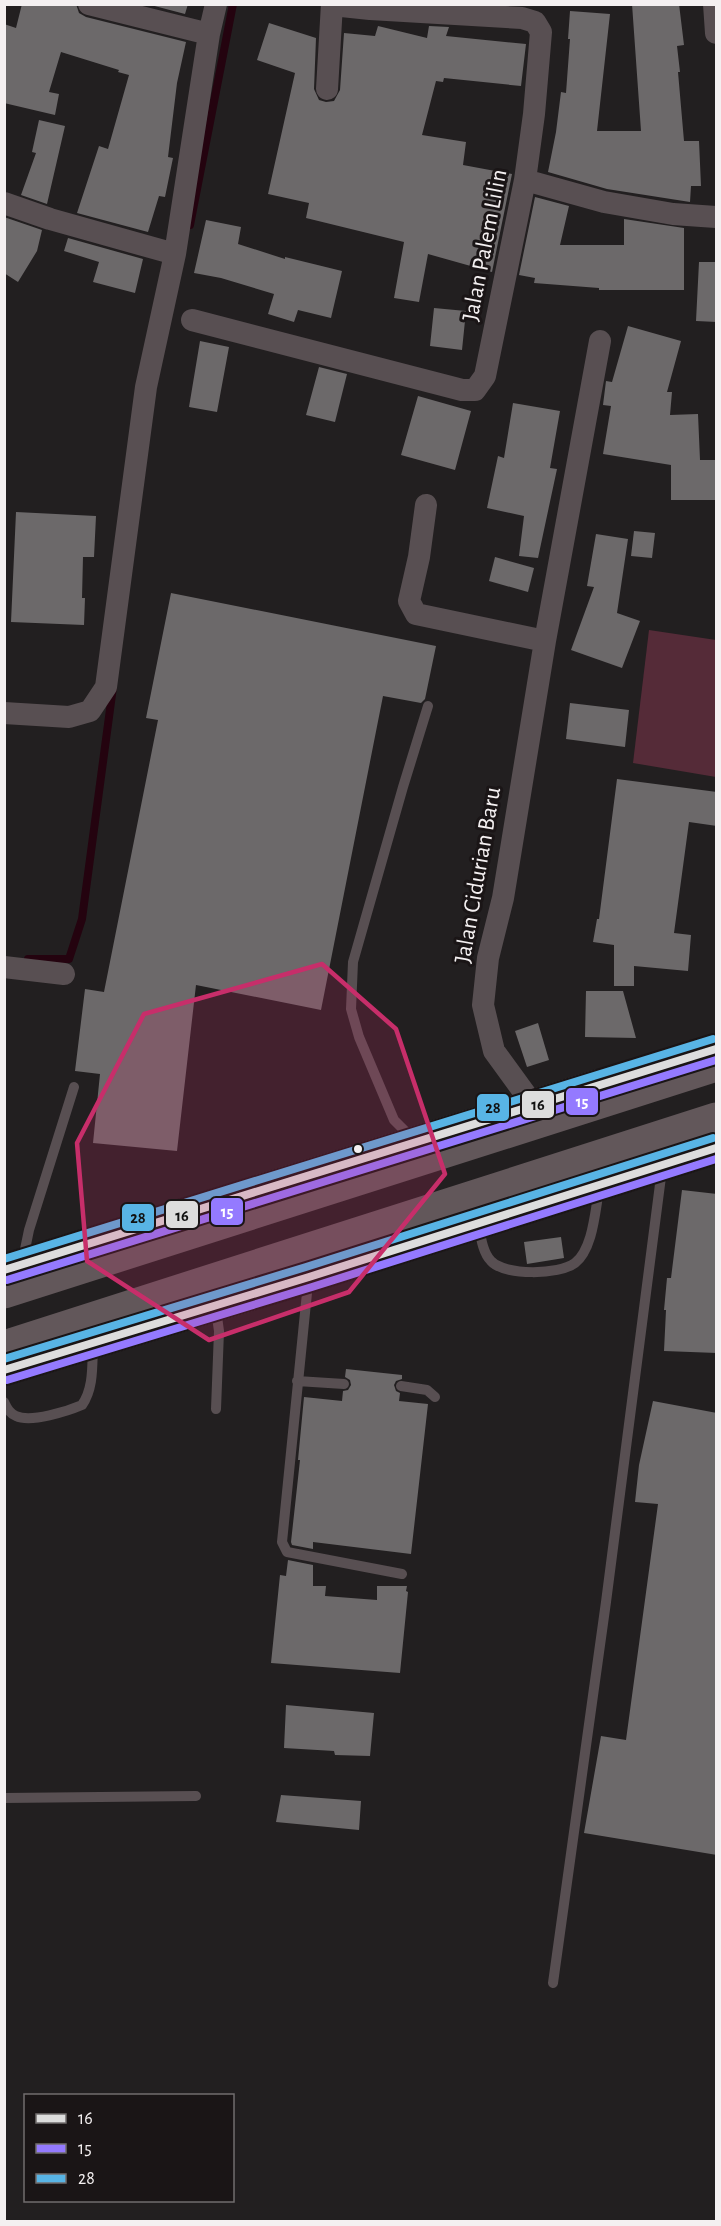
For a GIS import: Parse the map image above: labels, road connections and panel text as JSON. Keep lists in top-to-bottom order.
{
  "streets": {
    "street": ["Jalan Palem Lilin", "Jalan Cidurian Baru"]
  },
  "lines": ["transit line 28", "transit line 16", "transit line 15"],
  "legend": ["16", "15", "28"]
}
